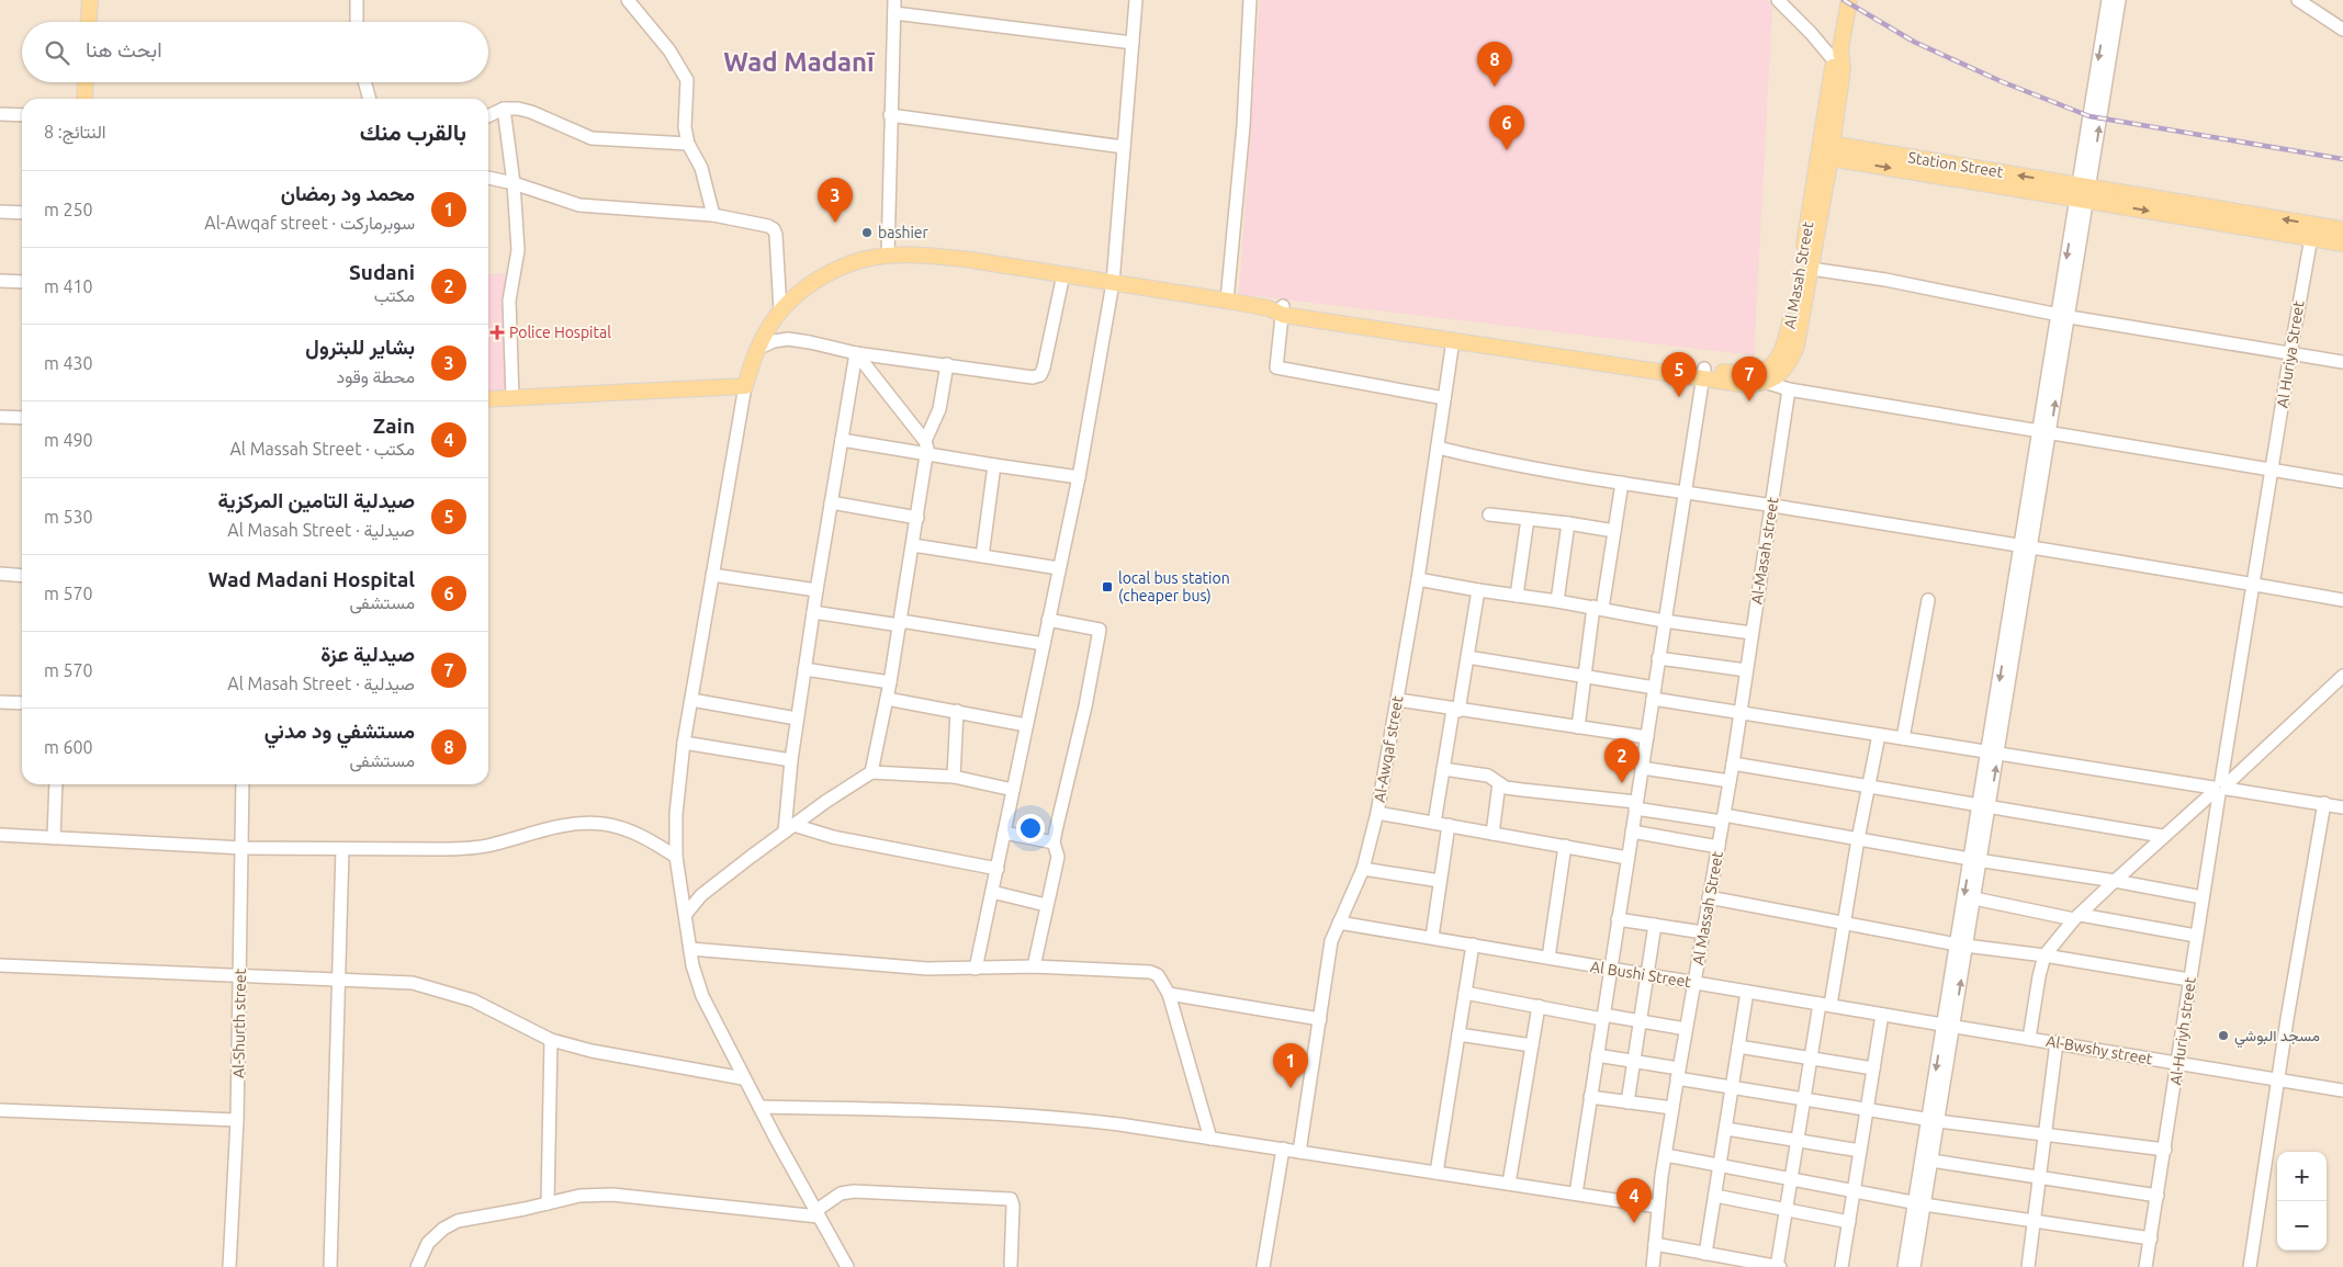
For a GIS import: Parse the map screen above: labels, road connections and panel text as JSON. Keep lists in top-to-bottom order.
{
  "streets": {
    "main road": ["Station Street", "Al Masah Street"],
    "street": [
      "Al Huriya Street",
      "Al-Masah street",
      "Al-Awqaf street",
      "Al Massah Street",
      "Al Bushi Street",
      "Al-Shurth street",
      "Al-Huriyh street",
      "Al-Bwshy street"
    ]
  },
  "crossings": [
    ["Station Street", "Al Masah Street"],
    ["Station Street", "Al Huriya Street"],
    ["Al Huriya Street", "Al-Huriyh street"],
    ["Al-Masah street", "Al Massah Street"],
    ["Al-Awqaf street", "Al Bushi Street"],
    ["Al Massah Street", "Al Bushi Street"],
    ["Al Bushi Street", "Al-Bwshy street"],
    ["Al-Huriyh street", "Al-Bwshy street"]
  ],
  "districts": ["Wad Madanī"],
  "places": {
    "other": ["bashier", "مسجد البوشي"],
    "health": ["Police Hospital"],
    "transit": ["local bus station (cheaper bus)"]
  },
  "page": {
    "search": "ابحث هنا",
    "pins": [
      "8",
      "6",
      "3",
      "5",
      "7",
      "2",
      "1",
      "4"
    ],
    "heading": ["بالقرب منك", "النتائج: 8"],
    "list": [
      {
        "mark": "1",
        "name": "محمد ود رمضان",
        "note": "سوبرماركت · Al-Awqaf street",
        "value": "250 m"
      },
      {
        "mark": "2",
        "name": "Sudani",
        "note": "مكتب",
        "value": "410 m"
      },
      {
        "mark": "3",
        "name": "بشاير للبترول",
        "note": "محطة وقود",
        "value": "430 m"
      },
      {
        "mark": "4",
        "name": "Zain",
        "note": "مكتب · Al Massah Street",
        "value": "490 m"
      },
      {
        "mark": "5",
        "name": "صيدلية التامين المركزية",
        "note": "صيدلية · Al Masah Street",
        "value": "530 m"
      },
      {
        "mark": "6",
        "name": "Wad Madani Hospital",
        "note": "مستشفى",
        "value": "570 m"
      },
      {
        "mark": "7",
        "name": "صيدلية عزة",
        "note": "صيدلية · Al Masah Street",
        "value": "570 m"
      },
      {
        "mark": "8",
        "name": "مستشفي ود مدني",
        "note": "مستشفى",
        "value": "600 m"
      }
    ],
    "map_buttons": ["+", "−"]
  }
}
